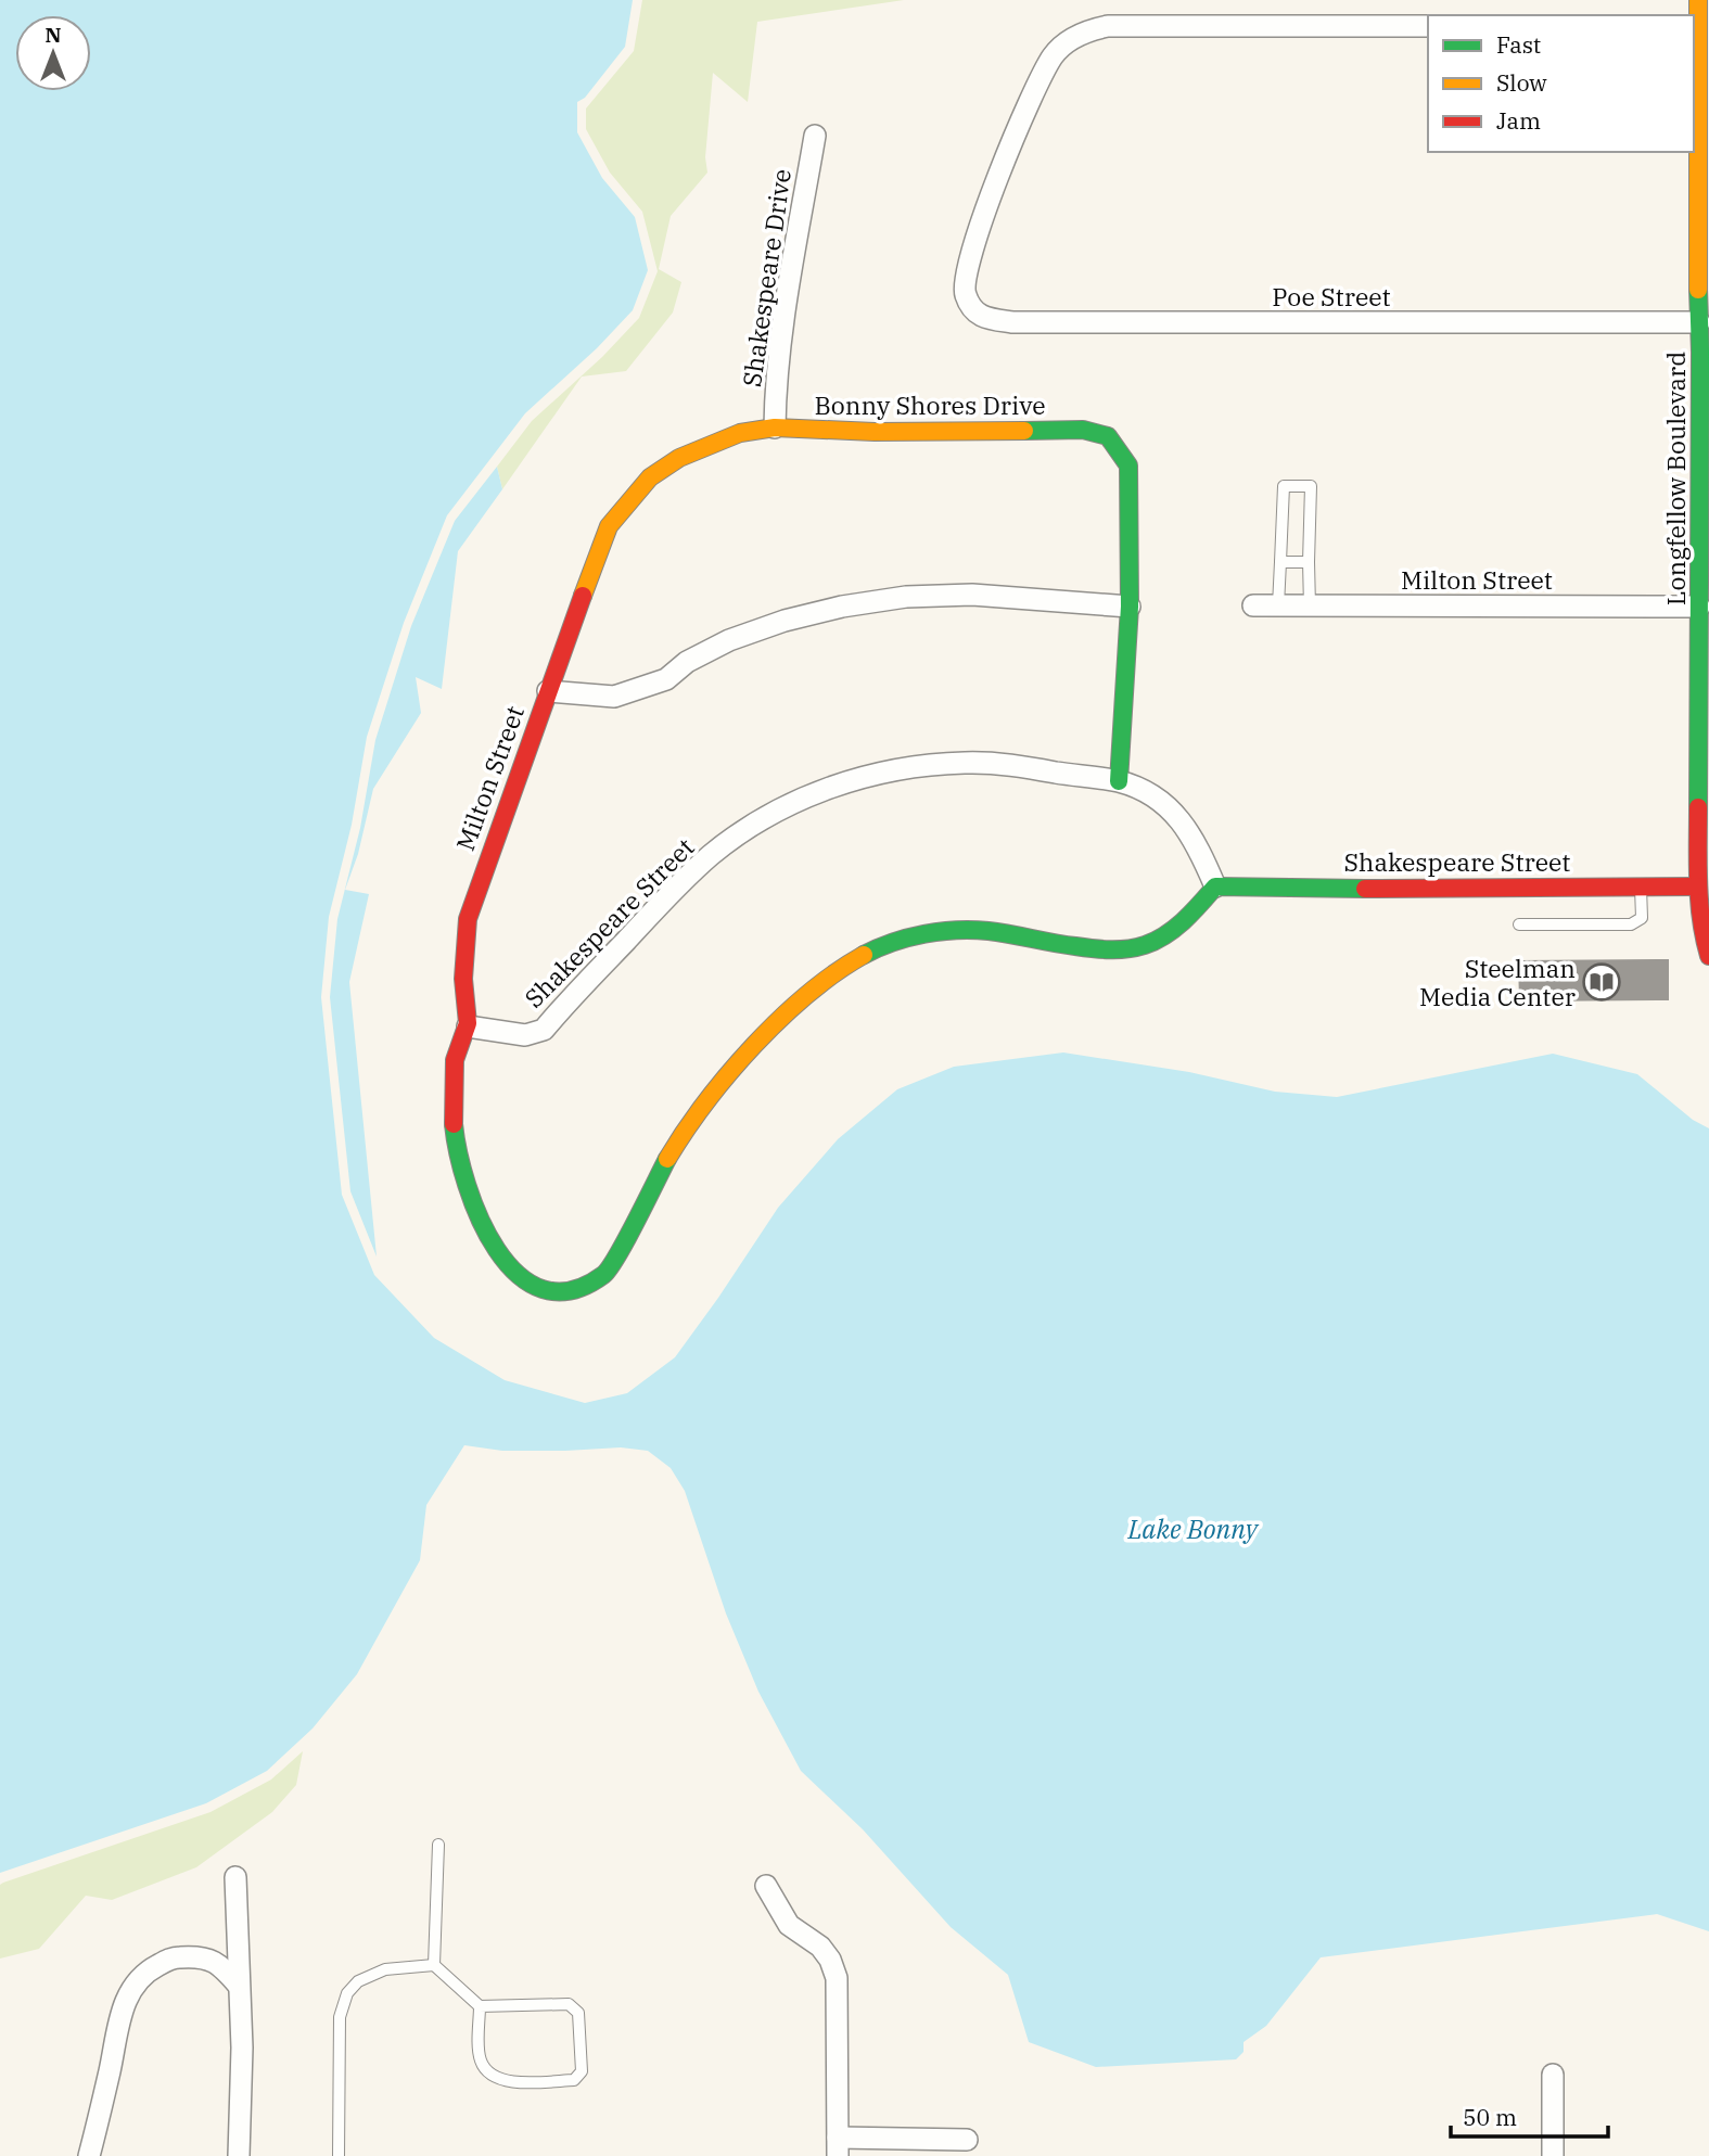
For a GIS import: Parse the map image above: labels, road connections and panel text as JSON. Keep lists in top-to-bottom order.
{
  "streets": {
    "street": [
      "Shakespeare Drive",
      "Poe Street",
      "Bonny Shores Drive",
      "Longfellow Boulevard",
      "Milton Street",
      "Shakespeare Street"
    ]
  },
  "crossings": [
    ["Shakespeare Drive", "Bonny Shores Drive"],
    ["Poe Street", "Longfellow Boulevard"],
    ["Bonny Shores Drive", "Milton Street"],
    ["Bonny Shores Drive", "Shakespeare Street"],
    ["Longfellow Boulevard", "Milton Street"],
    ["Longfellow Boulevard", "Shakespeare Street"],
    ["Milton Street", "Shakespeare Street"]
  ],
  "water": ["Lake Bonny"],
  "places": {
    "library": ["Steelman Media Center"]
  },
  "legend": ["Fast", "Slow", "Jam"],
  "scale_bar": "50 m",
  "north": "top"
}
